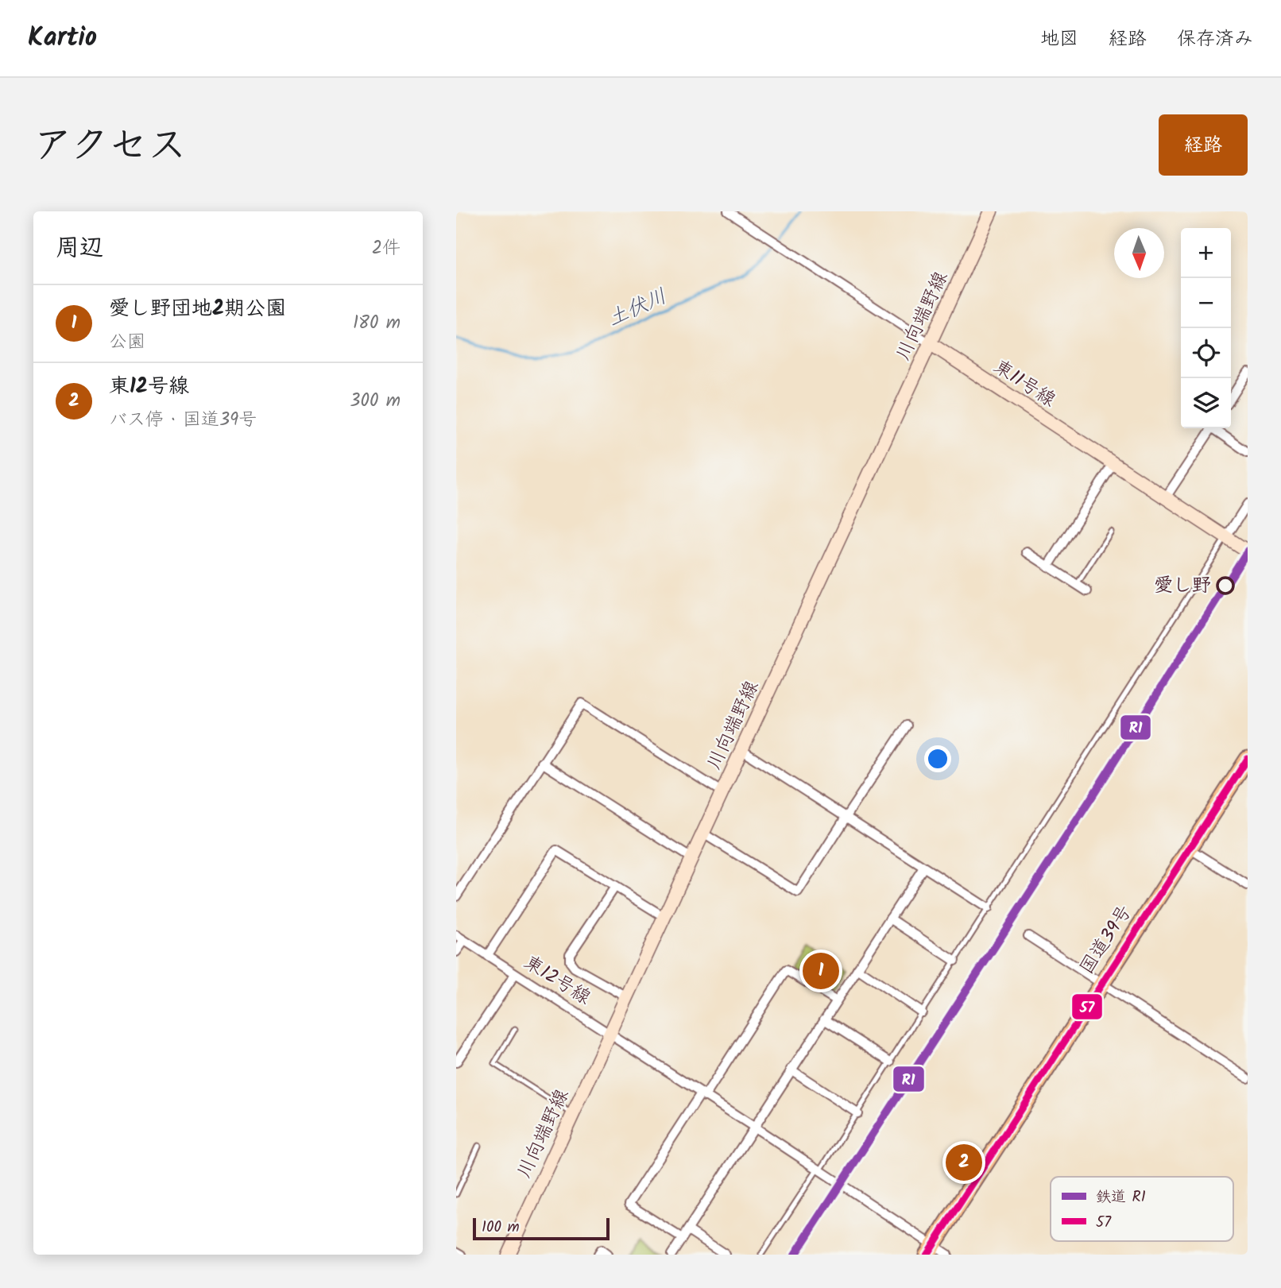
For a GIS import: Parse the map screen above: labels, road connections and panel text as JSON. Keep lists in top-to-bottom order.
{
  "streets": {
    "highway": ["国道39号"],
    "main road": ["川向端野線", "東11号線"],
    "street": ["東12号線"]
  },
  "crossings": [
    ["川向端野線", "東11号線"],
    ["川向端野線", "東12号線"],
    ["国道39号", "東12号線"]
  ],
  "water": ["土伏川"],
  "places": ["愛し野"],
  "lines": ["rail line R1", "transit line 57"],
  "legend": ["鉄道 R1", "57"],
  "scale_bar": "100 m",
  "north": "bottom",
  "page": {
    "header": "Kartio",
    "nav": ["地図", "経路", "保存済み"],
    "title": "アクセス",
    "buttons": "経路",
    "heading": ["周辺", "2件"],
    "map_buttons": ["+", "−"],
    "list": [
      {
        "mark": "1",
        "name": "愛し野団地2期公園",
        "note": "公園",
        "value": "180 m"
      },
      {
        "mark": "2",
        "name": "東12号線",
        "note": "バス停 · 国道39号",
        "value": "300 m"
      }
    ],
    "pins": ["1", "2"],
    "scale": "100 m"
  }
}
